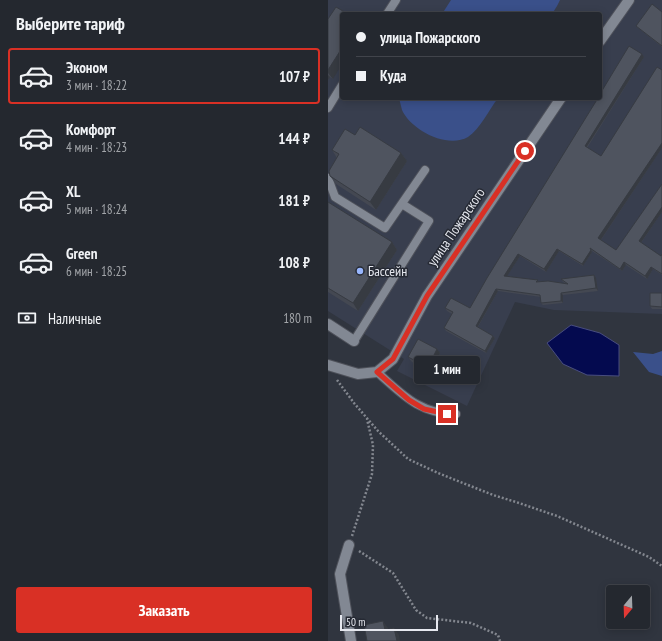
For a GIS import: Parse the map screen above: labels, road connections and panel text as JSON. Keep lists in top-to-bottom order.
{
  "streets": {
    "street": ["улица Пожарского"]
  },
  "places": ["Бассейн"],
  "scale_bar": "50 m",
  "north": "bottom",
  "page": {
    "heading": "Выберите тариф",
    "banner": ["улица Пожарского", "Куда"],
    "list": [
      {
        "name": "Эконом",
        "note": "3 мин · 18:22",
        "value": "107 ₽"
      },
      {
        "name": "Комфорт",
        "note": "4 мин · 18:23",
        "value": "144 ₽"
      },
      {
        "name": "XL",
        "note": "5 мин · 18:24",
        "value": "181 ₽"
      },
      {
        "name": "Green",
        "note": "6 мин · 18:25",
        "value": "108 ₽"
      }
    ],
    "pay": ["Наличные", "180 m"],
    "bubble": "1 мин",
    "buttons": "Заказать",
    "scale": "50 m"
  }
}
